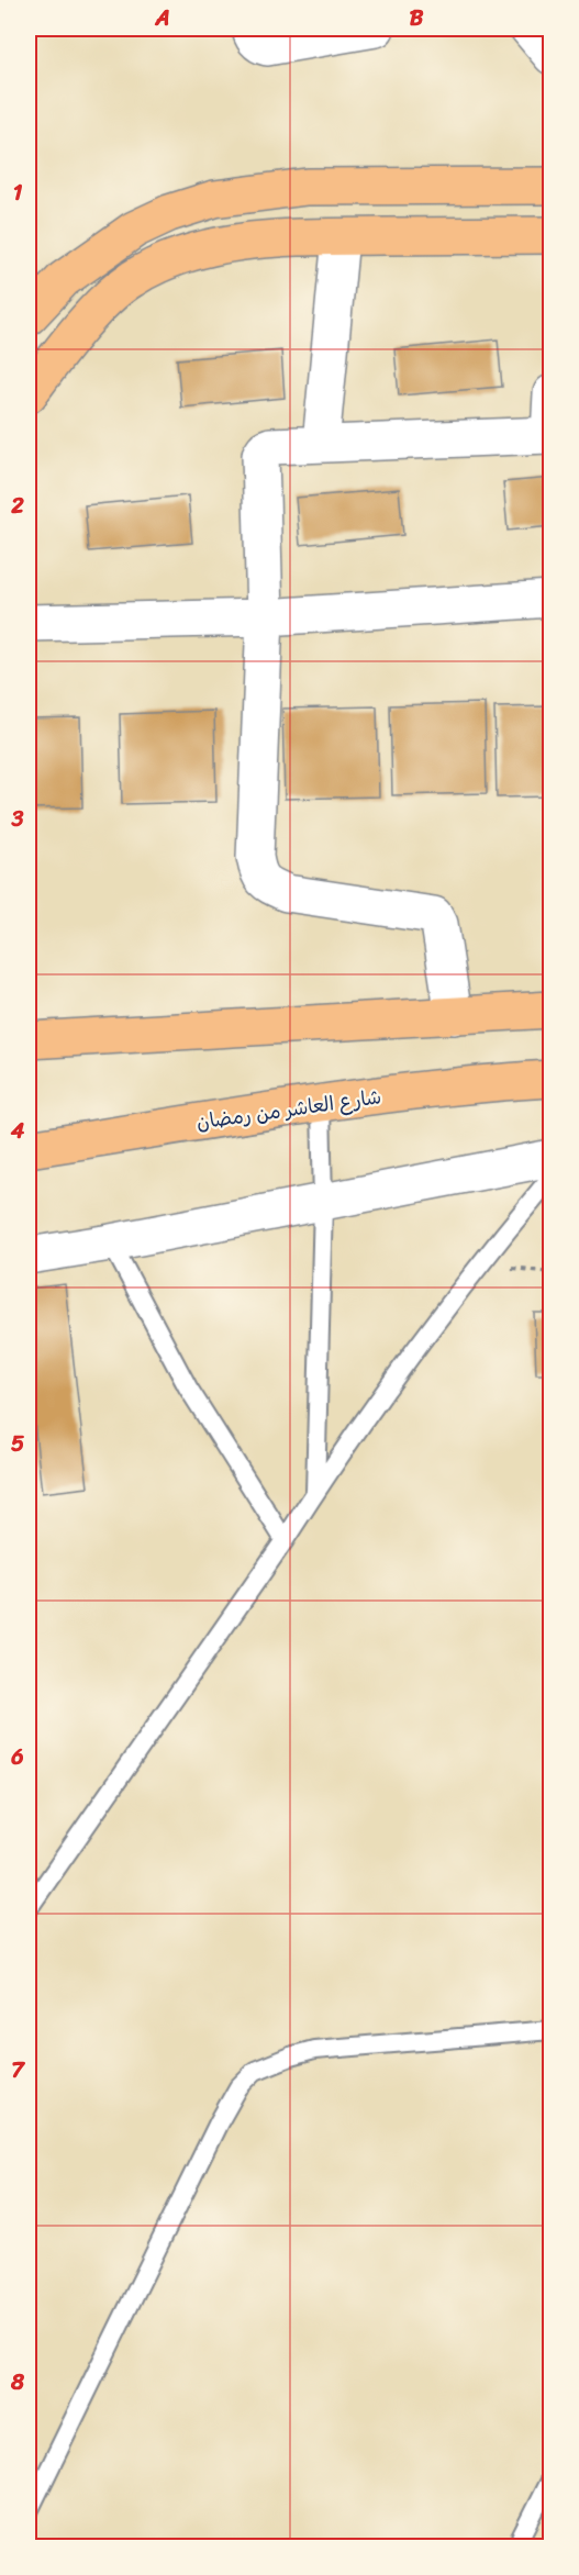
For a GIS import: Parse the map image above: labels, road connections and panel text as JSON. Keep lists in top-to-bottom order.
{
  "streets": {
    "main road": ["شارع العاشر من رمضان"]
  },
  "grid": {
    "columns": ["A", "B"],
    "rows": [
      "1",
      "2",
      "3",
      "4",
      "5",
      "6",
      "7",
      "8"
    ]
  }
}
